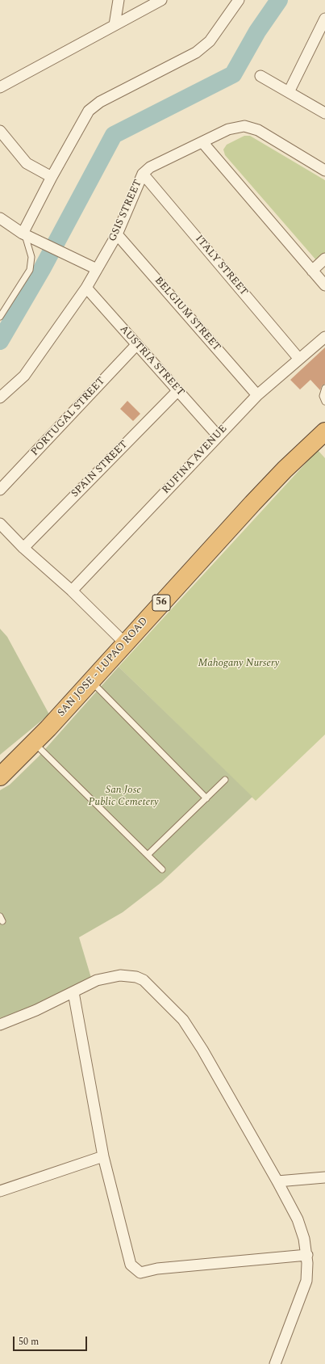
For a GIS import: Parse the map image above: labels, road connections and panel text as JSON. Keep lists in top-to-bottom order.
{
  "streets": {
    "highway": ["56", "SAN JOSE - LUPAO ROAD"],
    "street": [
      "GSIS STREET",
      "ITALY STREET",
      "BELGIUM STREET",
      "AUSTRIA STREET",
      "PORTUGAL STREET",
      "RUFINA AVENUE",
      "SPAIN STREET"
    ]
  },
  "crossings": [
    ["GSIS STREET", "ITALY STREET"],
    ["GSIS STREET", "BELGIUM STREET"],
    ["GSIS STREET", "AUSTRIA STREET"],
    ["ITALY STREET", "RUFINA AVENUE"],
    ["BELGIUM STREET", "RUFINA AVENUE"],
    ["AUSTRIA STREET", "PORTUGAL STREET"],
    ["AUSTRIA STREET", "RUFINA AVENUE"],
    ["AUSTRIA STREET", "SPAIN STREET"]
  ],
  "parks": ["Mahogany Nursery", "San Jose Public Cemetery"],
  "scale_bar": "50 m"
}
